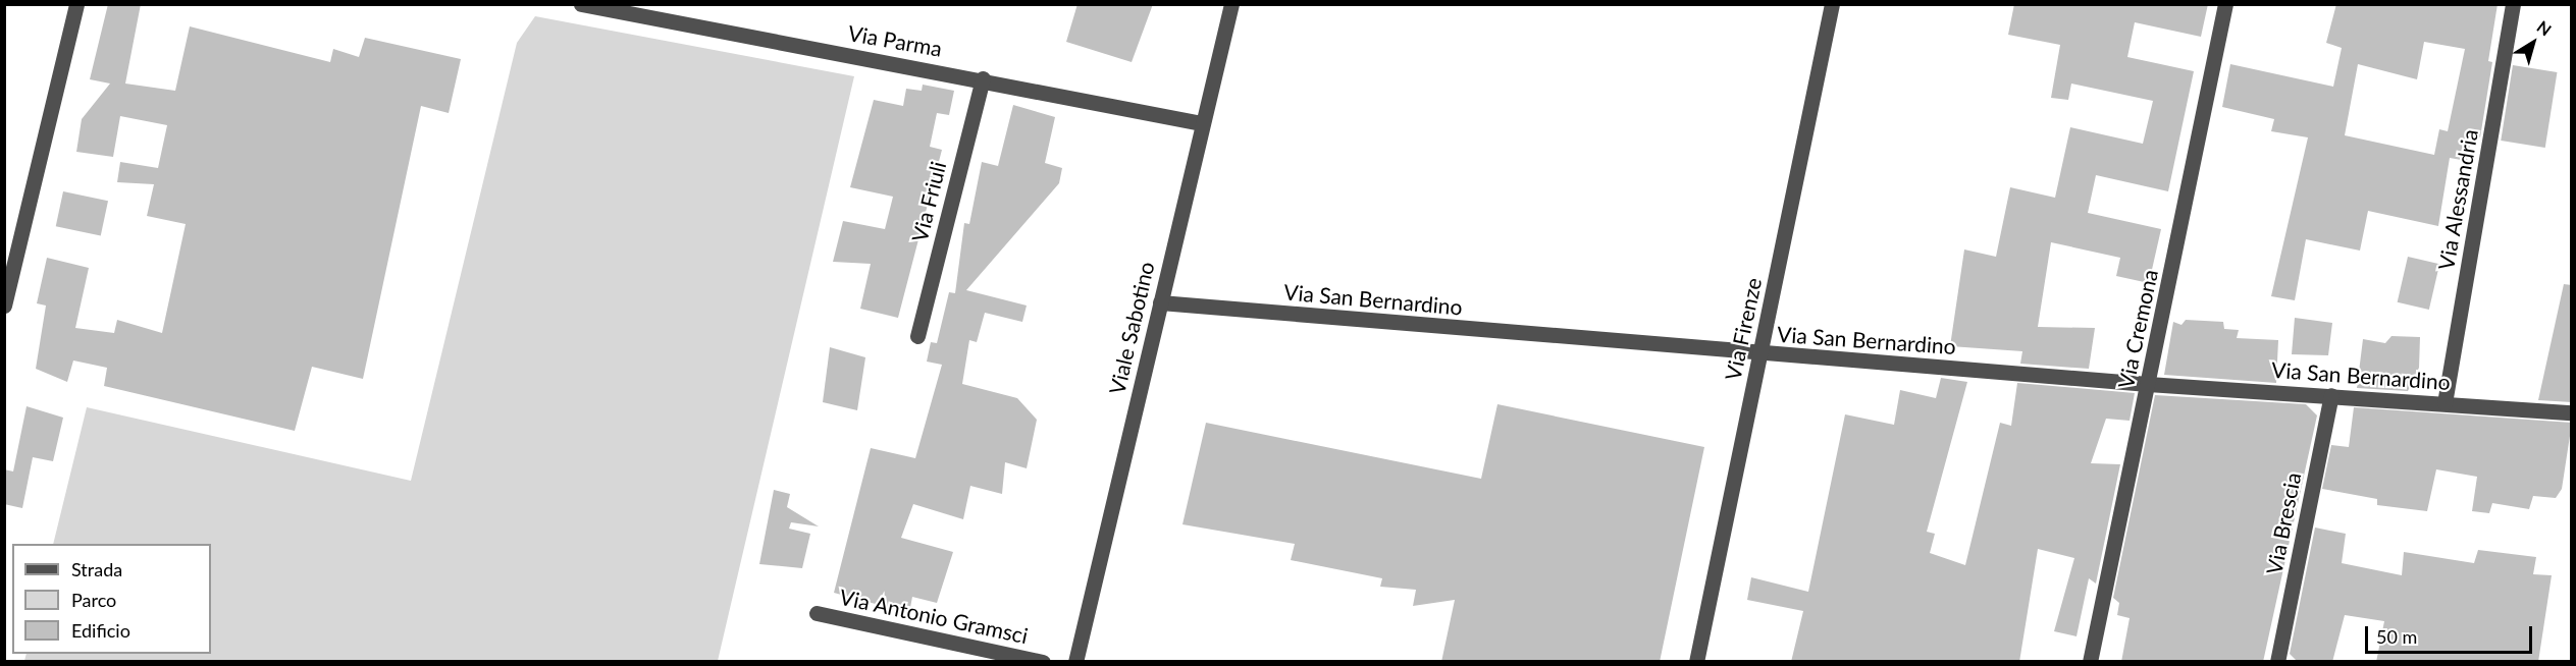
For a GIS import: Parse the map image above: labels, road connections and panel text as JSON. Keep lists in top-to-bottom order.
{
  "streets": {
    "street": [
      "Via Parma",
      "Via Alessandria",
      "Via Friuli",
      "Via San Bernardino",
      "Viale Sabotino",
      "Via Firenze",
      "Via Cremona",
      "Via Brescia",
      "Via Antonio Gramsci"
    ]
  },
  "crossings": [
    ["Via Parma", "Via Friuli"],
    ["Via Parma", "Viale Sabotino"],
    ["Via Alessandria", "Via San Bernardino"],
    ["Via San Bernardino", "Viale Sabotino"],
    ["Via San Bernardino", "Via Firenze"],
    ["Via San Bernardino", "Via Cremona"],
    ["Via San Bernardino", "Via Brescia"]
  ],
  "legend": ["Strada", "Parco", "Edificio"],
  "scale_bar": "50 m",
  "north": "top right"
}
